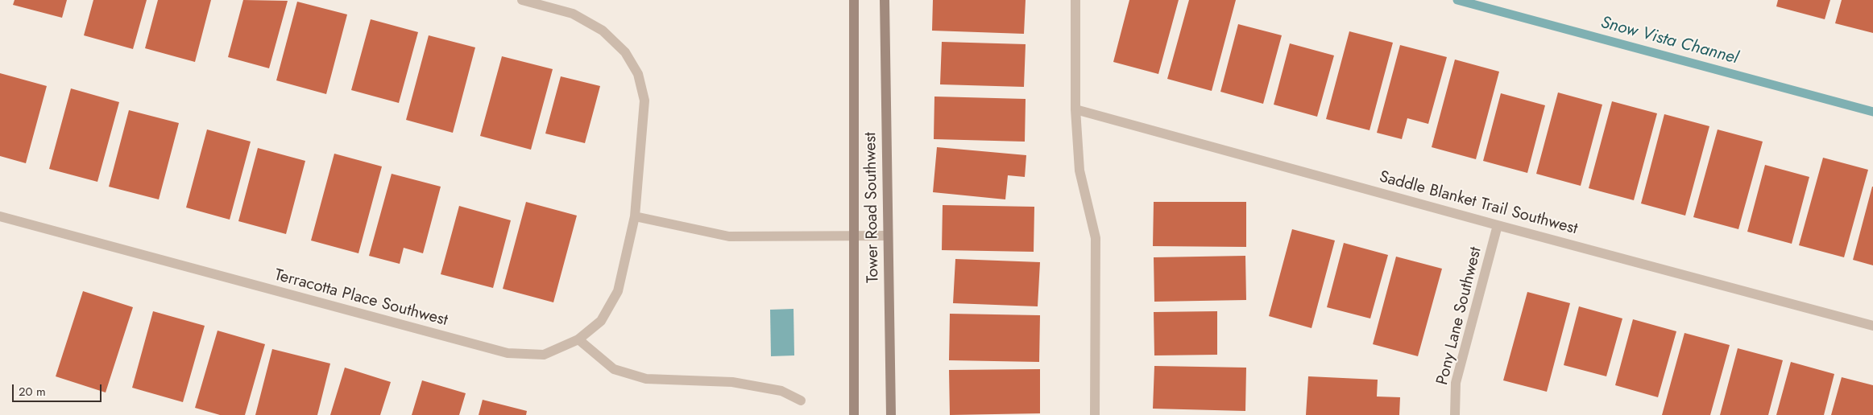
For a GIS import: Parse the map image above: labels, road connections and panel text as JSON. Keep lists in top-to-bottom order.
{
  "streets": {
    "street": [
      "Saddle Blanket Trail Southwest",
      "Tower Road Southwest",
      "Terracotta Place Southwest",
      "Pony Lane Southwest"
    ]
  },
  "crossings": [
    ["Saddle Blanket Trail Southwest", "Pony Lane Southwest"]
  ],
  "water": ["Snow Vista Channel"],
  "scale_bar": "20 m"
}
